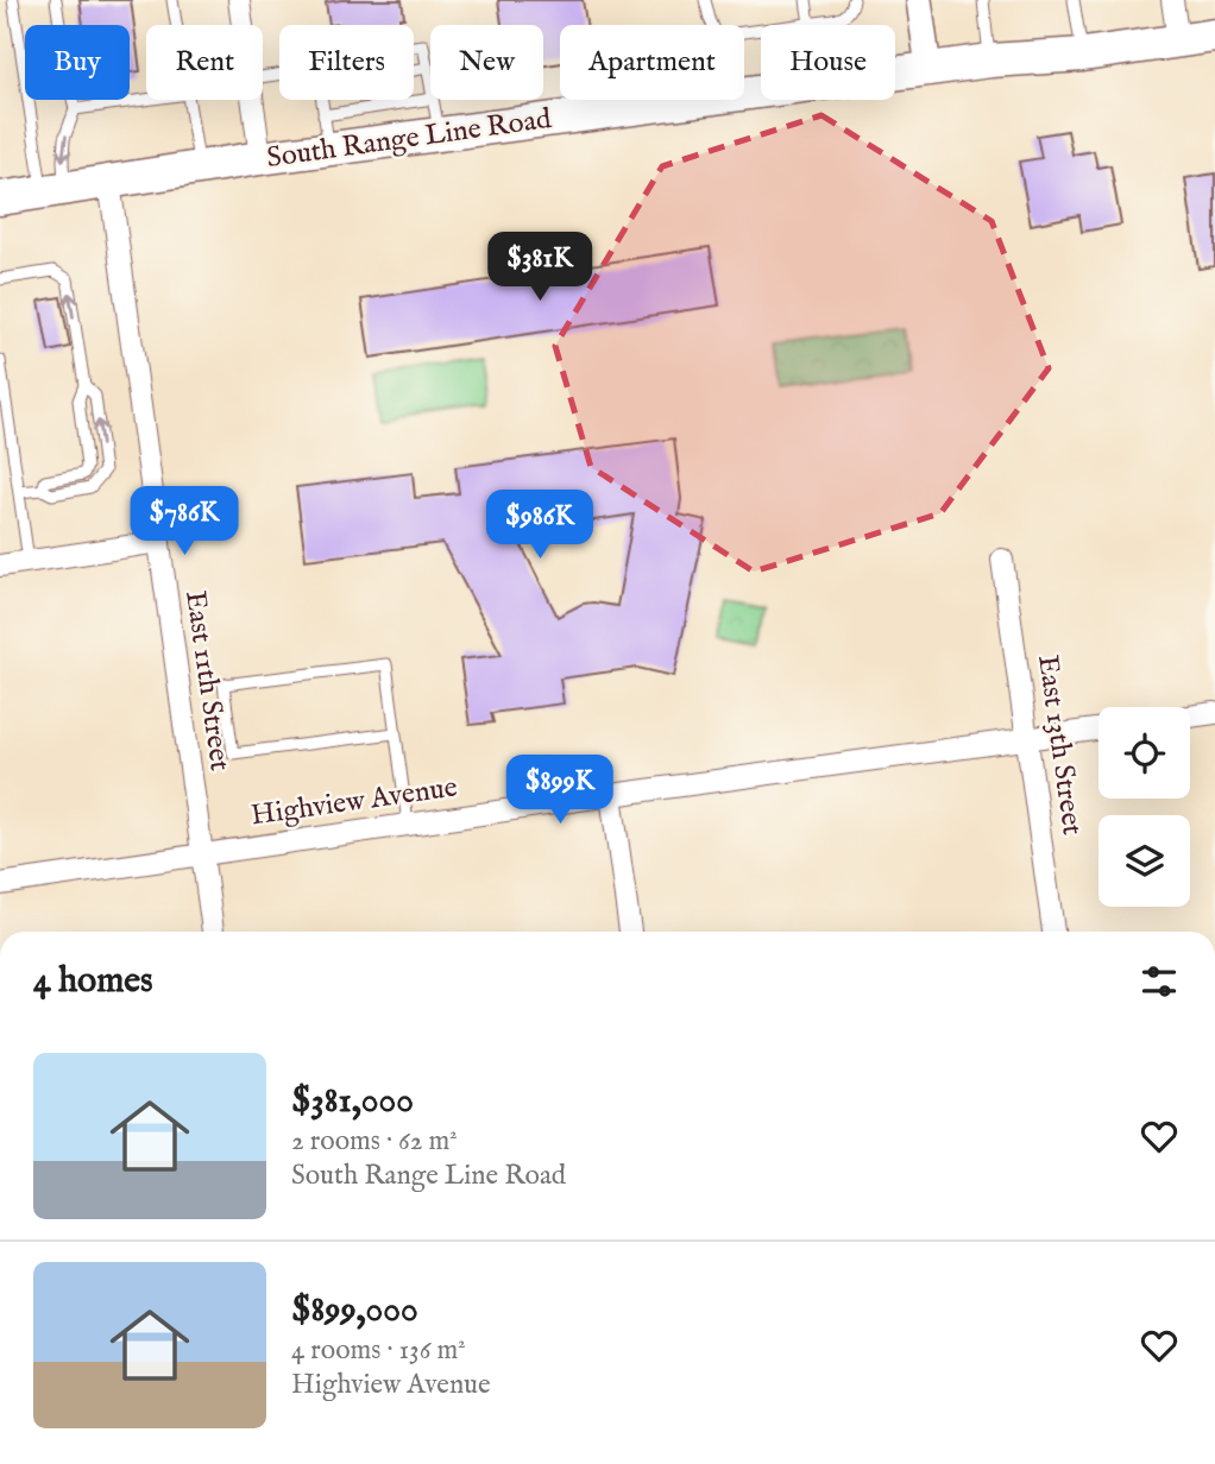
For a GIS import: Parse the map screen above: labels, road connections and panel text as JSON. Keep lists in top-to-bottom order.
{
  "streets": {
    "main road": ["South Range Line Road"],
    "street": ["East 11th Street", "East 13th Street", "Highview Avenue"]
  },
  "crossings": [
    ["South Range Line Road", "East 11th Street"],
    ["East 11th Street", "Highview Avenue"],
    ["East 13th Street", "Highview Avenue"]
  ],
  "page": {
    "chip": [
      "Buy",
      "Rent",
      "Filters",
      "New",
      "Apartment",
      "House"
    ],
    "price": [
      "$381K",
      "$786K",
      "$986K",
      "$899K"
    ],
    "heading": "4 homes",
    "list": [
      {
        "name": "$381,000",
        "note": "2 rooms · 62 m² · South Range Line Road"
      },
      {
        "name": "$899,000",
        "note": "4 rooms · 136 m² · Highview Avenue"
      }
    ]
  }
}
